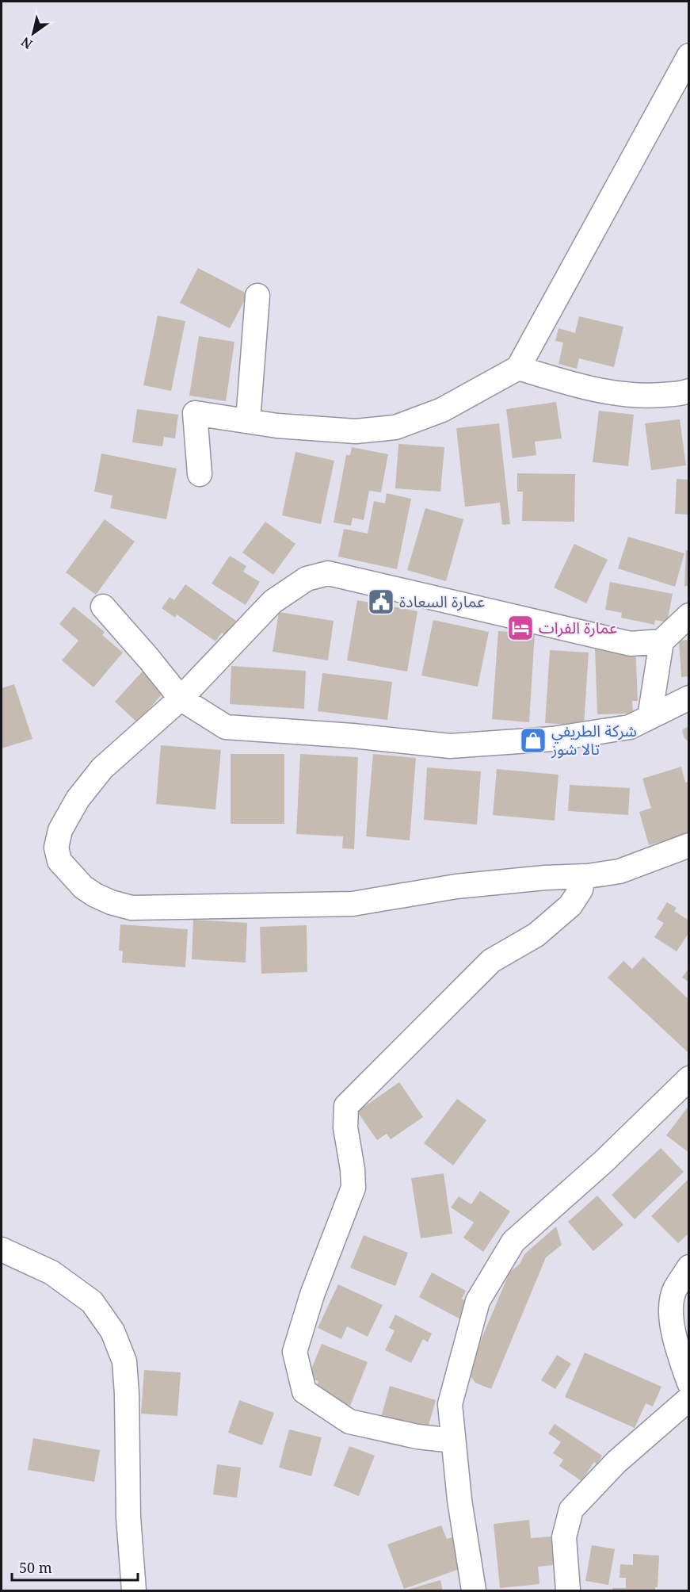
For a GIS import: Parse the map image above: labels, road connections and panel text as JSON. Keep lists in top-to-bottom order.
{
  "places": {
    "public building": ["عمارة السعادة"],
    "hotel": ["عمارة الفرات"],
    "shop": ["شركة الطريفي تالا شوز"]
  },
  "scale_bar": "50 m",
  "north": "bottom left"
}
